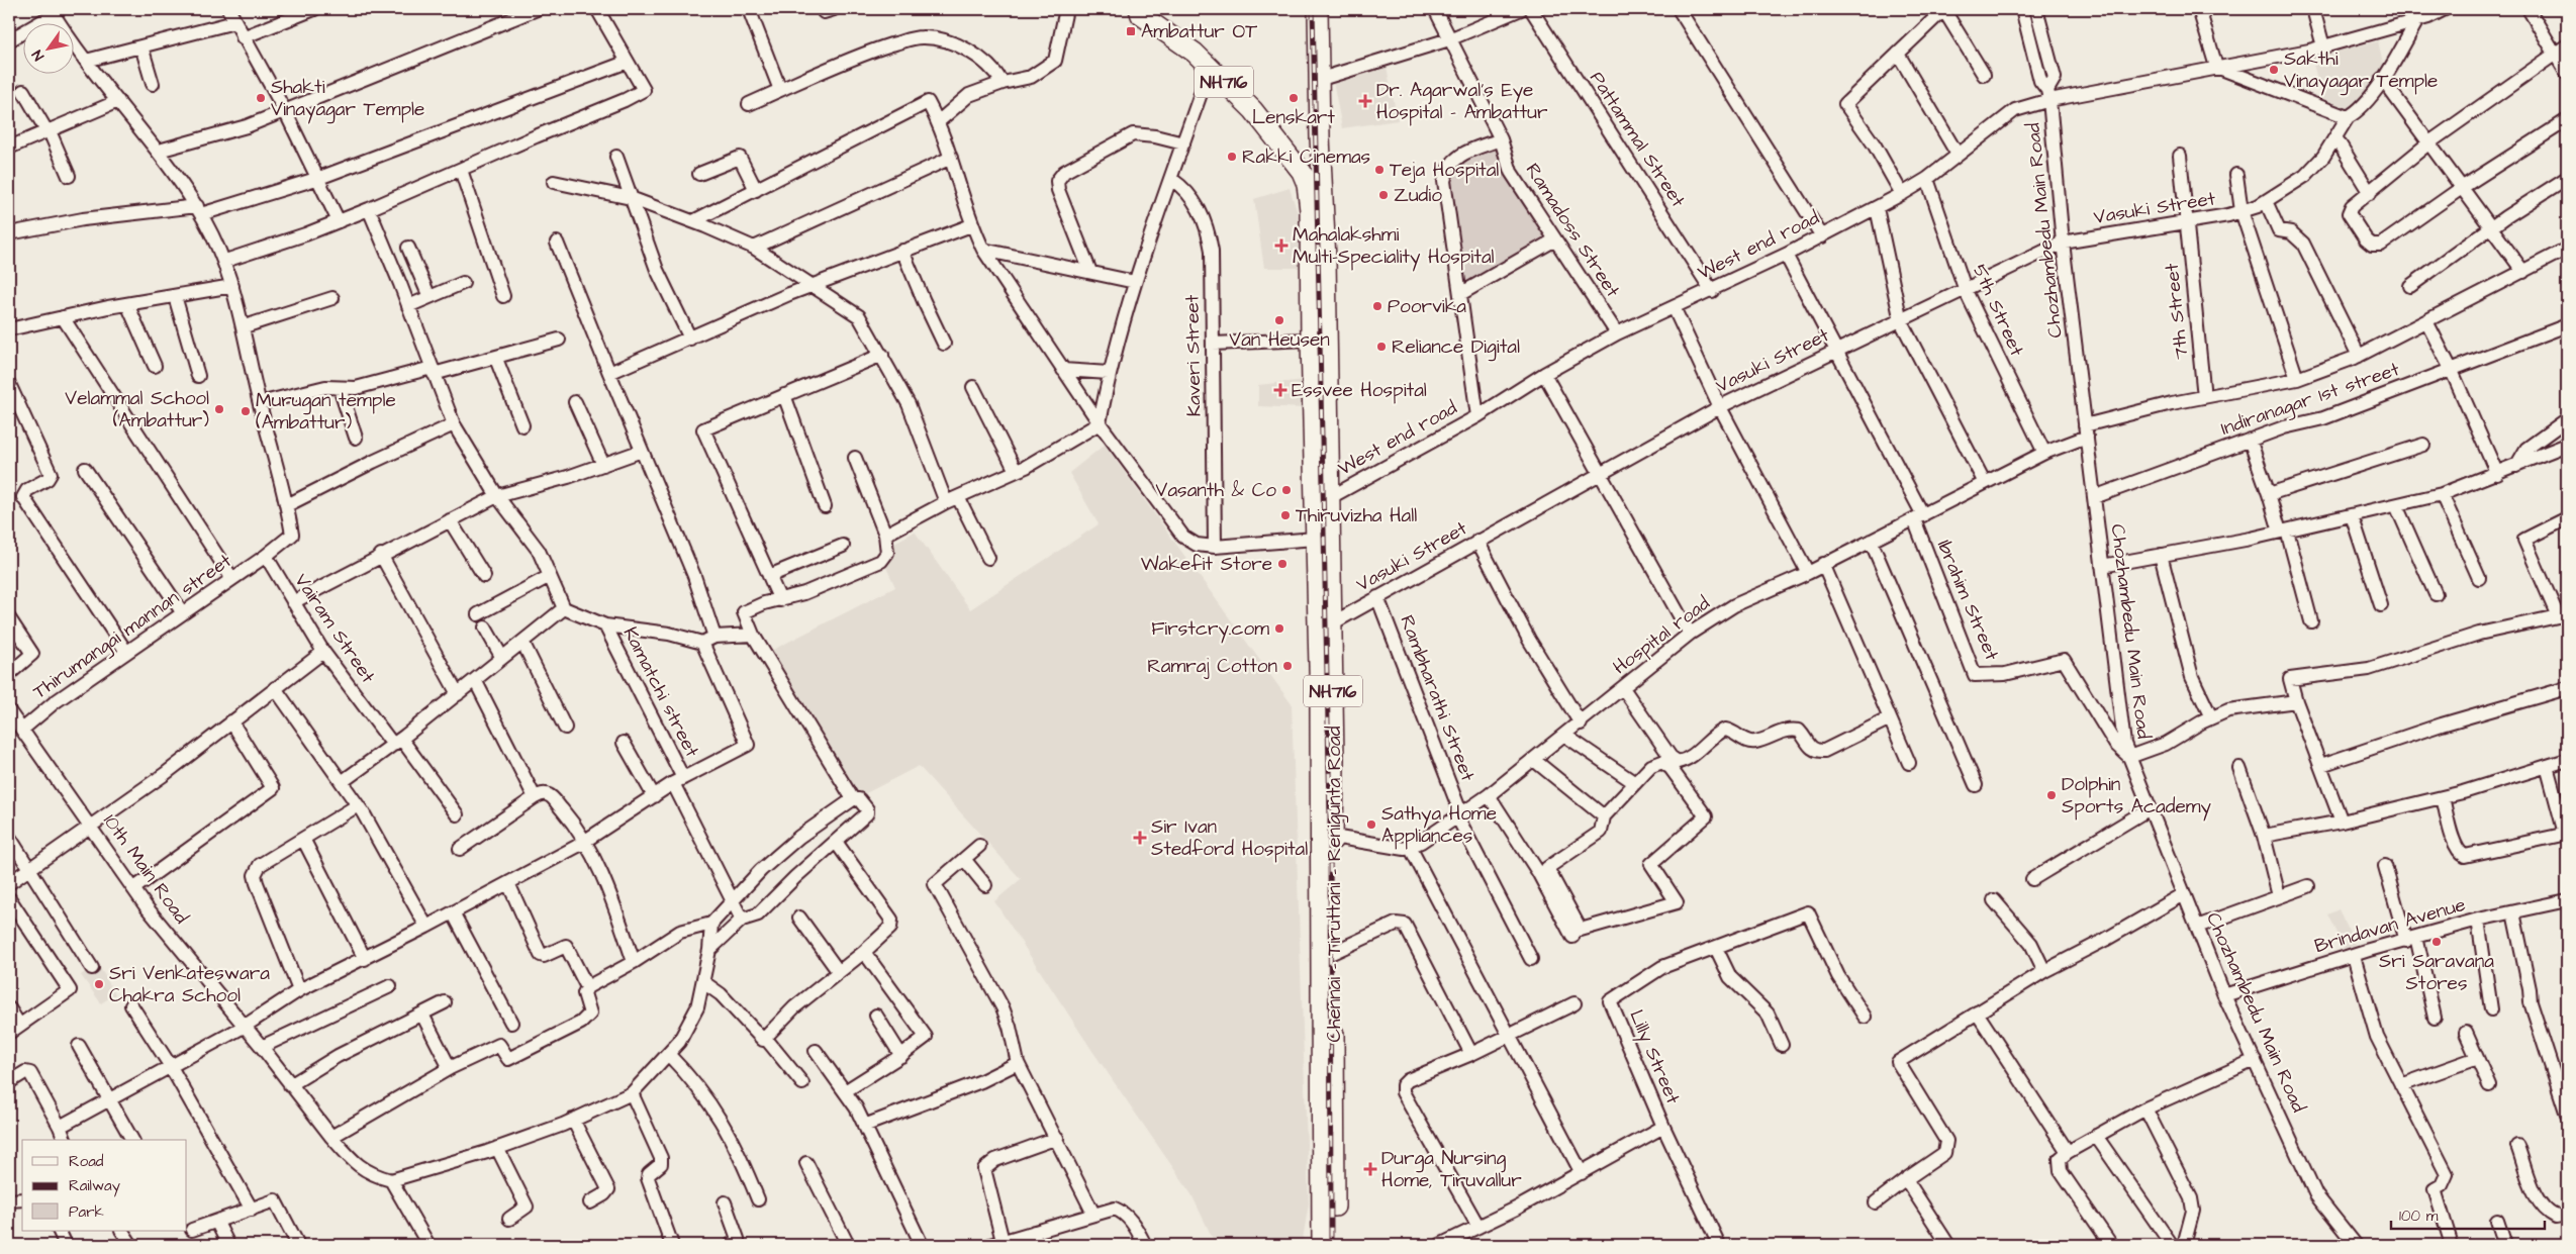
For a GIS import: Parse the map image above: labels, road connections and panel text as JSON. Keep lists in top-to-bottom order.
{
  "streets": {
    "highway": ["NH716", "Chennai - Tiruttani - Renigunta Road"],
    "street": [
      "Pattammal Street",
      "Vasuki Street",
      "Ramadoss Street",
      "Chozhambedu Main Road",
      "West end road",
      "5th Street",
      "7th Street",
      "Kaveri Street",
      "Indiranagar 1st street",
      "Ibrahim Street",
      "Thirumangai mannan street",
      "Vairam Street",
      "Hospital road",
      "Kamatchi street",
      "Rambharathi Street",
      "10th Main Road",
      "Brindavan Avenue",
      "Lilly Street"
    ]
  },
  "crossings": [
    ["NH716", "Chennai - Tiruttani - Renigunta Road"],
    ["Pattammal Street", "West end road"],
    ["Vasuki Street", "Chozhambedu Main Road"],
    ["Vasuki Street", "West end road"],
    ["Vasuki Street", "5th Street"],
    ["Vasuki Street", "7th Street"],
    ["Vasuki Street", "Rambharathi Street"],
    ["Vasuki Street", "Chennai - Tiruttani - Renigunta Road"],
    ["Ramadoss Street", "West end road"],
    ["Chozhambedu Main Road", "West end road"],
    ["Chozhambedu Main Road", "Indiranagar 1st street"],
    ["Chozhambedu Main Road", "Ibrahim Street"],
    ["Chozhambedu Main Road", "Hospital road"],
    ["Chozhambedu Main Road", "Brindavan Avenue"],
    ["West end road", "5th Street"],
    ["West end road", "Chennai - Tiruttani - Renigunta Road"],
    ["5th Street", "Hospital road"],
    ["7th Street", "Hospital road"],
    ["Ibrahim Street", "Hospital road"],
    ["Thirumangai mannan street", "Vairam Street"],
    ["Thirumangai mannan street", "10th Main Road"],
    ["Hospital road", "Rambharathi Street"]
  ],
  "places": {
    "transit": ["Ambattur OT"],
    "other": [
      "Sakthi Vinayagar Temple",
      "Shakti Vinayagar Temple",
      "Lenskart",
      "Rakki Cinemas",
      "Teja Hospital",
      "Zudio",
      "Poorvika",
      "Van Heusen",
      "Reliance Digital",
      "Velammal School (Ambattur)",
      "Murugan temple (Ambattur)",
      "Vasanth & Co",
      "Thiruvizha Hall",
      "Wakefit Store",
      "Firstcry.com",
      "Ramraj Cotton",
      "Dolphin Sports Academy",
      "Sathya Home Appliances",
      "Sri Saravana Stores",
      "Sri Venkateswara Chakra School"
    ],
    "health": [
      "Dr. Agarwal's Eye Hospital - Ambattur",
      "Mahalakshmi Multi-Speciality Hospital",
      "Essvee Hospital",
      "Sir Ivan Stedford Hospital",
      "Durga Nursing Home, Tiruvallur"
    ]
  },
  "legend": ["Road", "Railway", "Park"],
  "scale_bar": "100 m",
  "north": "bottom left"
}
